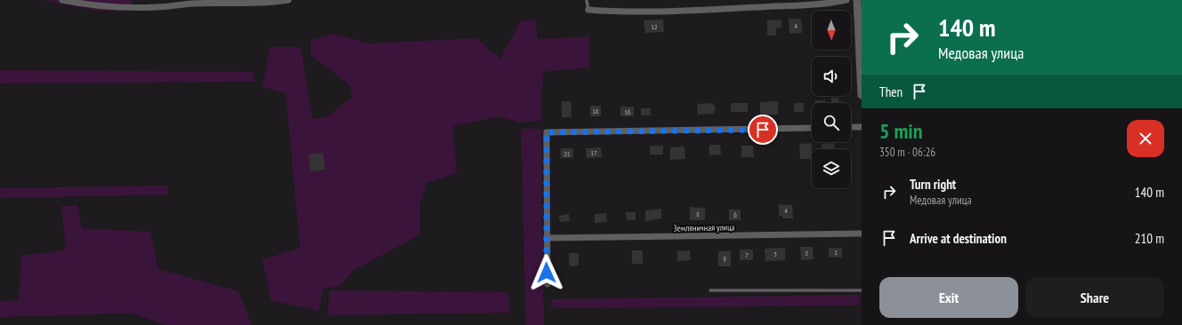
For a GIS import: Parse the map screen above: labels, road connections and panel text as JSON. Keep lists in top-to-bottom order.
{
  "streets": {
    "street": ["Земляничная улица"]
  },
  "house_numbers": [
    "4",
    "12",
    "18",
    "16",
    "17",
    "21",
    "4",
    "8",
    "6",
    "1",
    "3",
    "5",
    "7",
    "9"
  ],
  "north": "bottom",
  "page": {
    "turn": ["140 m", "Медовая улица"],
    "then": "Then",
    "heading": ["5 min", "350 m · 06:26"],
    "list": [
      {
        "name": "Turn right",
        "note": "Медовая улица",
        "value": "140 m"
      },
      {
        "name": "Arrive at destination",
        "value": "210 m"
      }
    ],
    "buttons": ["Exit", "Share"]
  }
}
